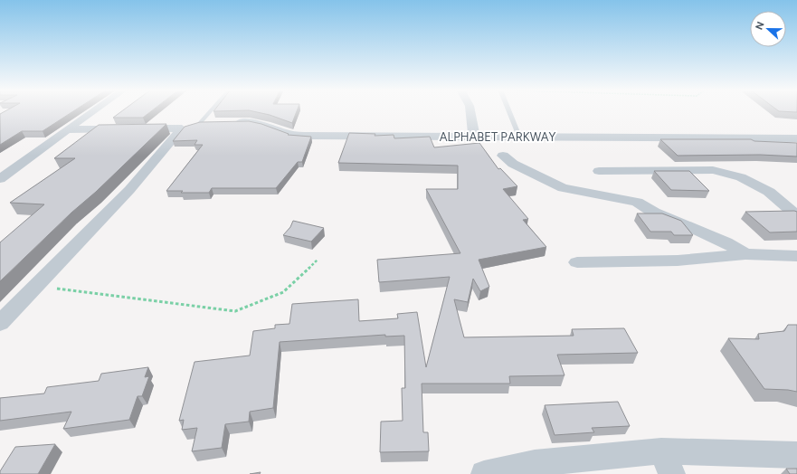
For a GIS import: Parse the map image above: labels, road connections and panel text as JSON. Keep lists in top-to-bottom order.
{
  "streets": {
    "street": ["ALPHABET PARKWAY"]
  },
  "north": "left"
}
